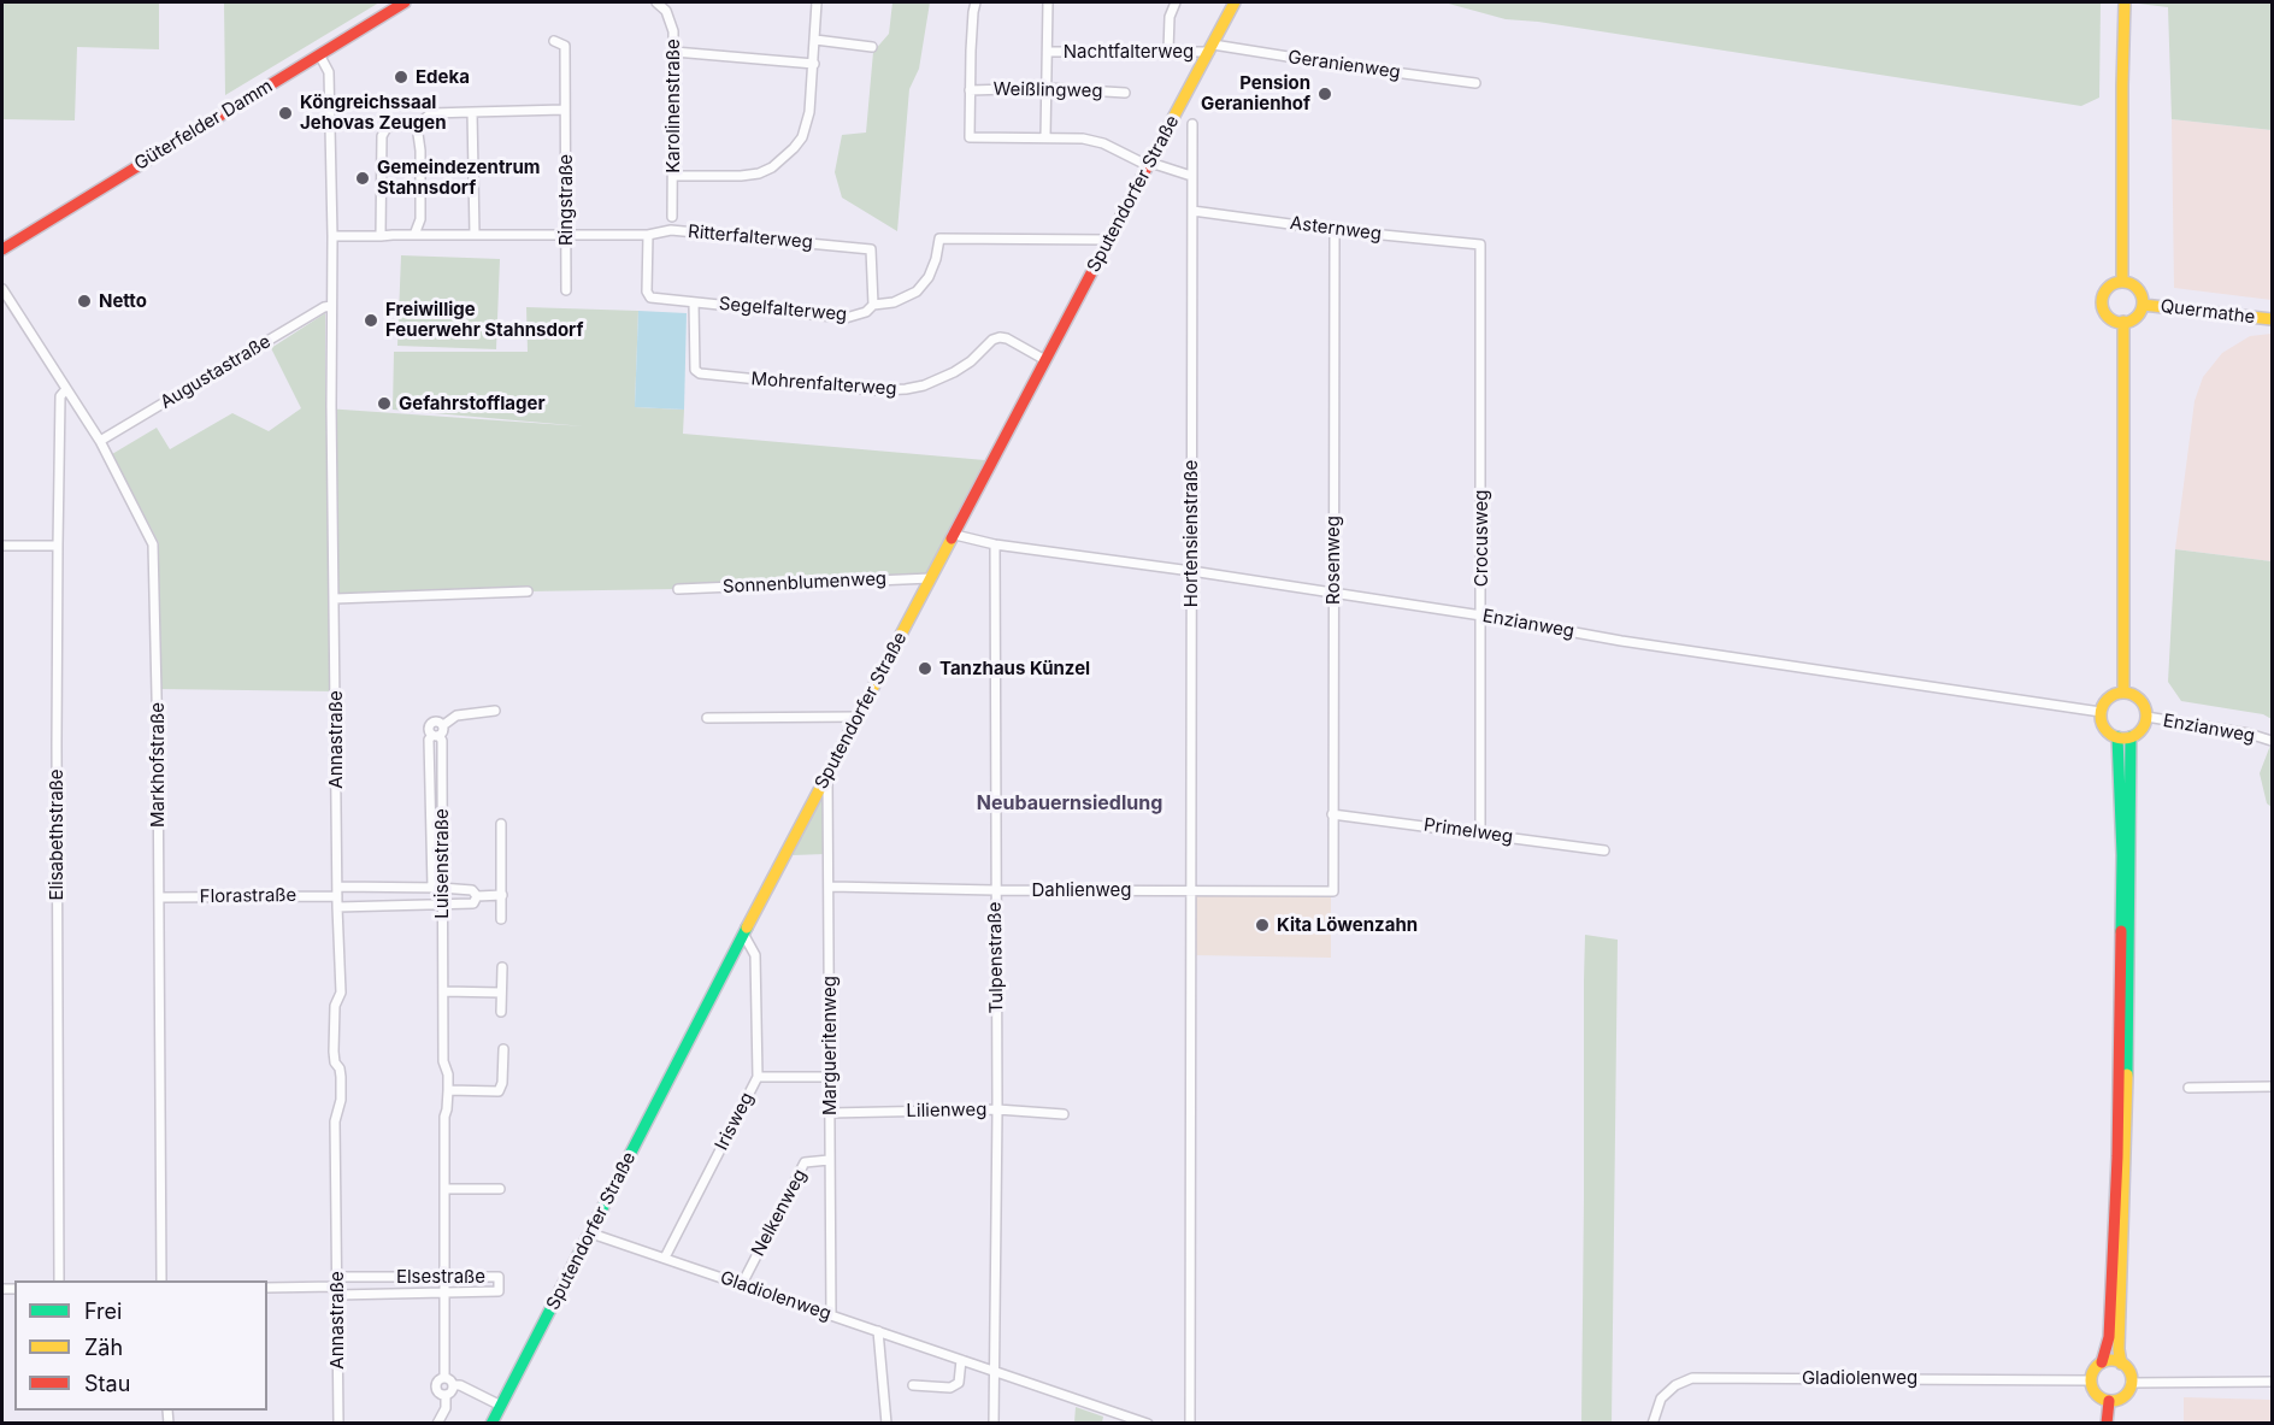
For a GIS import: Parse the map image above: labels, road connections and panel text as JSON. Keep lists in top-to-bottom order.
{
  "streets": {
    "main road": ["Güterfelder Damm", "Sputendorfer Straße", "Quermathe"],
    "street": [
      "Nachtfalterweg",
      "Geranienweg",
      "Weißlingweg",
      "Karolinenstraße",
      "Ringstraße",
      "Asternweg",
      "Ritterfalterweg",
      "Segelfalterweg",
      "Augustastraße",
      "Mohrenfalterweg",
      "Hortensienstraße",
      "Crocusweg",
      "Rosenweg",
      "Sonnenblumenweg",
      "Enzianweg",
      "Annastraße",
      "Markhofstraße",
      "Primelweg",
      "Elisabethstraße",
      "Luisenstraße",
      "Dahlienweg",
      "Florastraße",
      "Tulpenstraße",
      "Margueritenweg",
      "Lilienweg",
      "Irisweg",
      "Nelkenweg",
      "Elsestraße",
      "Gladiolenweg"
    ]
  },
  "crossings": [
    ["Nachtfalterweg", "Geranienweg"],
    ["Nachtfalterweg", "Sputendorfer Straße"],
    ["Geranienweg", "Sputendorfer Straße"],
    ["Güterfelder Damm", "Annastraße"],
    ["Sputendorfer Straße", "Segelfalterweg"],
    ["Sputendorfer Straße", "Mohrenfalterweg"],
    ["Sputendorfer Straße", "Sonnenblumenweg"],
    ["Sputendorfer Straße", "Enzianweg"],
    ["Sputendorfer Straße", "Margueritenweg"],
    ["Sputendorfer Straße", "Irisweg"],
    ["Sputendorfer Straße", "Gladiolenweg"],
    ["Ringstraße", "Ritterfalterweg"],
    ["Asternweg", "Hortensienstraße"],
    ["Asternweg", "Crocusweg"],
    ["Asternweg", "Rosenweg"],
    ["Ritterfalterweg", "Segelfalterweg"],
    ["Ritterfalterweg", "Annastraße"],
    ["Segelfalterweg", "Mohrenfalterweg"],
    ["Augustastraße", "Annastraße"],
    ["Augustastraße", "Markhofstraße"],
    ["Hortensienstraße", "Enzianweg"],
    ["Hortensienstraße", "Dahlienweg"],
    ["Crocusweg", "Enzianweg"],
    ["Crocusweg", "Primelweg"],
    ["Rosenweg", "Enzianweg"],
    ["Rosenweg", "Primelweg"],
    ["Rosenweg", "Dahlienweg"],
    ["Enzianweg", "Tulpenstraße"],
    ["Annastraße", "Florastraße"],
    ["Annastraße", "Elsestraße"],
    ["Markhofstraße", "Elisabethstraße"],
    ["Markhofstraße", "Florastraße"],
    ["Luisenstraße", "Florastraße"],
    ["Luisenstraße", "Elsestraße"],
    ["Dahlienweg", "Tulpenstraße"],
    ["Dahlienweg", "Margueritenweg"],
    ["Tulpenstraße", "Lilienweg"],
    ["Tulpenstraße", "Gladiolenweg"],
    ["Margueritenweg", "Lilienweg"],
    ["Margueritenweg", "Nelkenweg"],
    ["Margueritenweg", "Gladiolenweg"],
    ["Irisweg", "Gladiolenweg"],
    ["Nelkenweg", "Gladiolenweg"]
  ],
  "districts": ["Neubauernsiedlung"],
  "places": [
    "Edeka",
    "Pension Geranienhof",
    "Köngreichssaal Jehovas Zeugen",
    "Gemeindezentrum Stahnsdorf",
    "Netto",
    "Freiwillige Feuerwehr Stahnsdorf",
    "Gefahrstofflager",
    "Tanzhaus Künzel",
    "Kita Löwenzahn"
  ],
  "legend": ["Frei", "Zäh", "Stau"]
}
